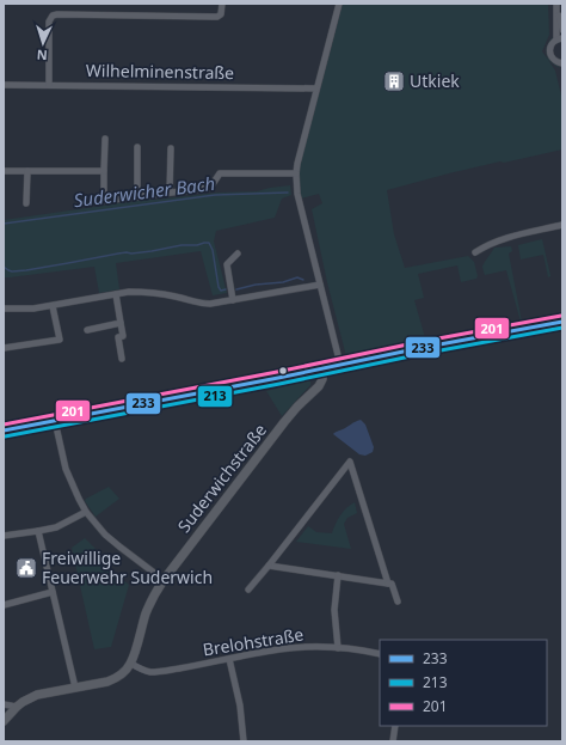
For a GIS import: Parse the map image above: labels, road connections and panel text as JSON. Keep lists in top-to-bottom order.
{
  "streets": {
    "main road": ["Suderwichstraße"],
    "street": ["Wilhelminenstraße", "Brelohstraße"]
  },
  "crossings": [
    ["Suderwichstraße", "Brelohstraße"]
  ],
  "water": ["Suderwicher Bach"],
  "places": {
    "building": ["Utkiek"],
    "public building": ["Freiwillige Feuerwehr Suderwich"]
  },
  "lines": ["transit line 201", "transit line 233", "transit line 213"],
  "legend": ["233", "213", "201"],
  "north": "bottom"
}
